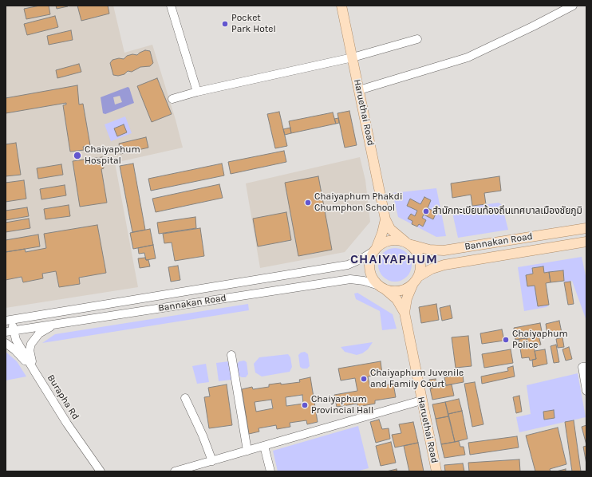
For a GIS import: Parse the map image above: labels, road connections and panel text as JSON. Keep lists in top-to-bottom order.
{
  "streets": {
    "main road": ["Haruethai Road", "Bannakan Road"],
    "street": ["Burapha Rd"]
  },
  "crossings": [
    ["Haruethai Road", "Bannakan Road"],
    ["Bannakan Road", "Burapha Rd"]
  ],
  "districts": ["CHAIYAPHUM"],
  "places": [
    "Pocket Park Hotel",
    "Chaiyaphum Hospital",
    "Chaiyaphum Phakdi Chumphon School",
    "สำนักทะเบียนท้องถิ่นเทศบาลเมืองชัยภูมิ",
    "Chaiyaphum Police",
    "Chaiyaphum Juvenile and Family Court",
    "Chaiyaphum Provincial Hall"
  ]
}
